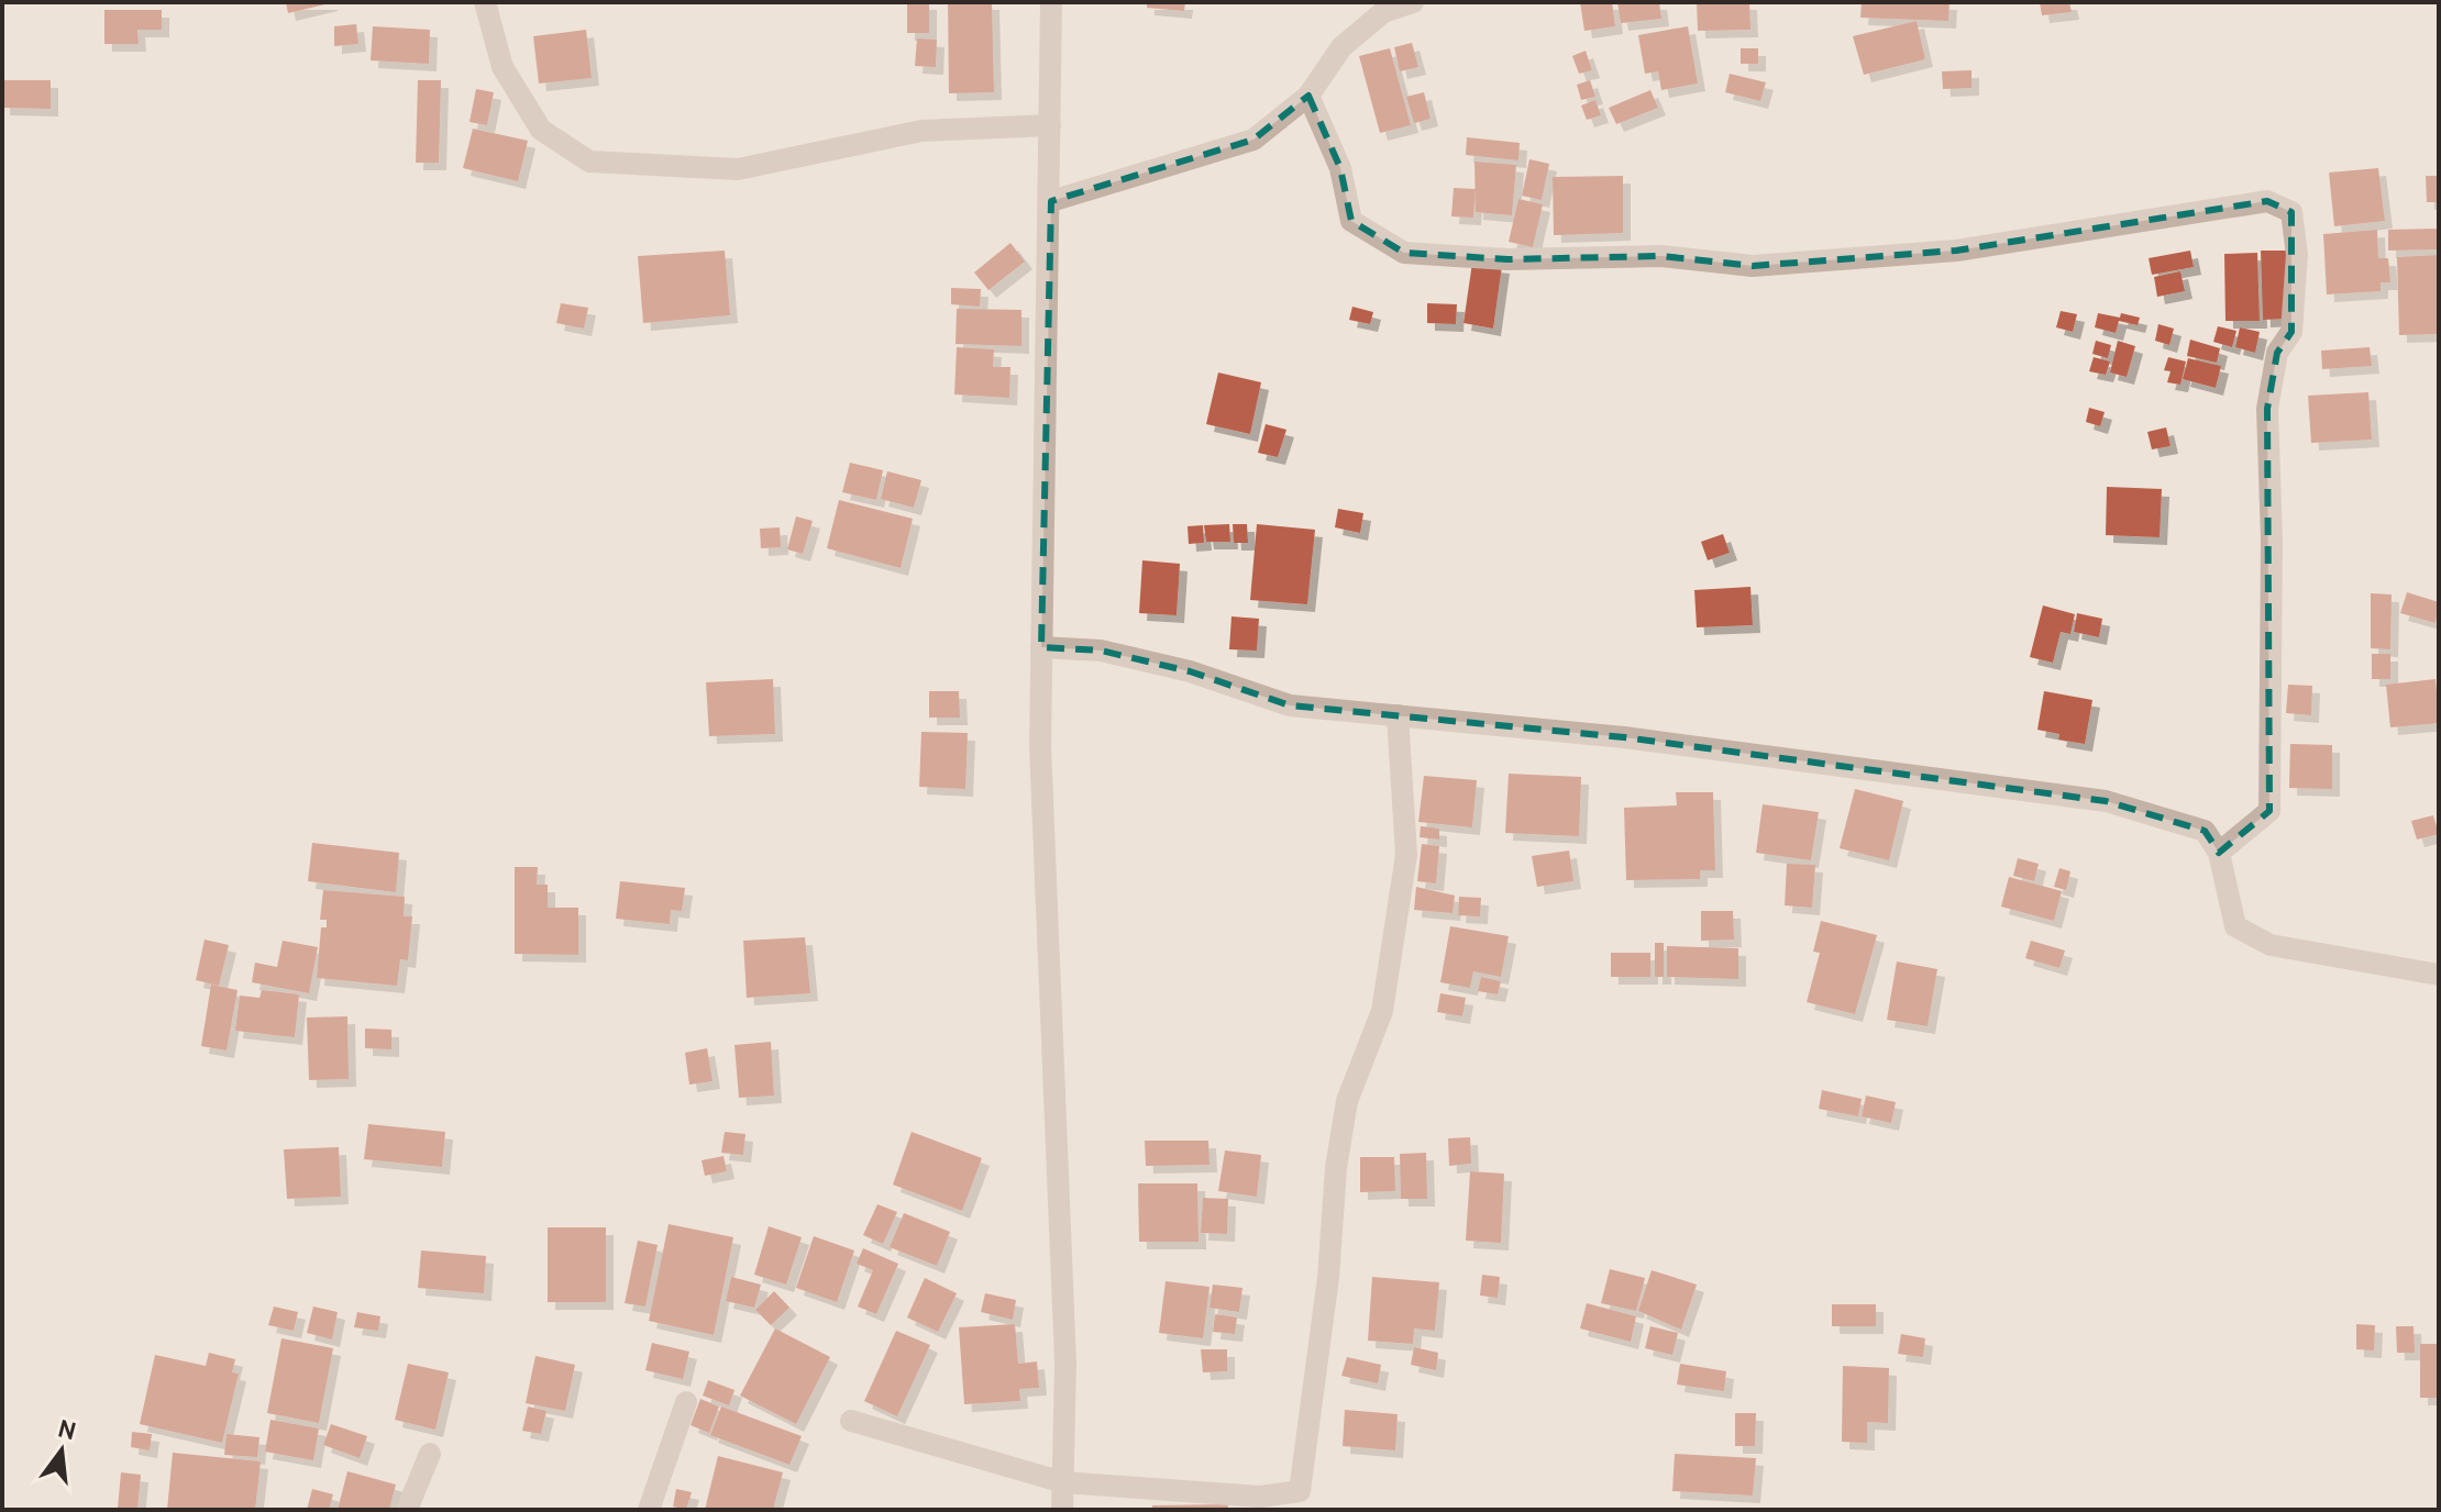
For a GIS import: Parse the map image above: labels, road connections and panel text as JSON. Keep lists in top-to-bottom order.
{
  "north": "top"
}
